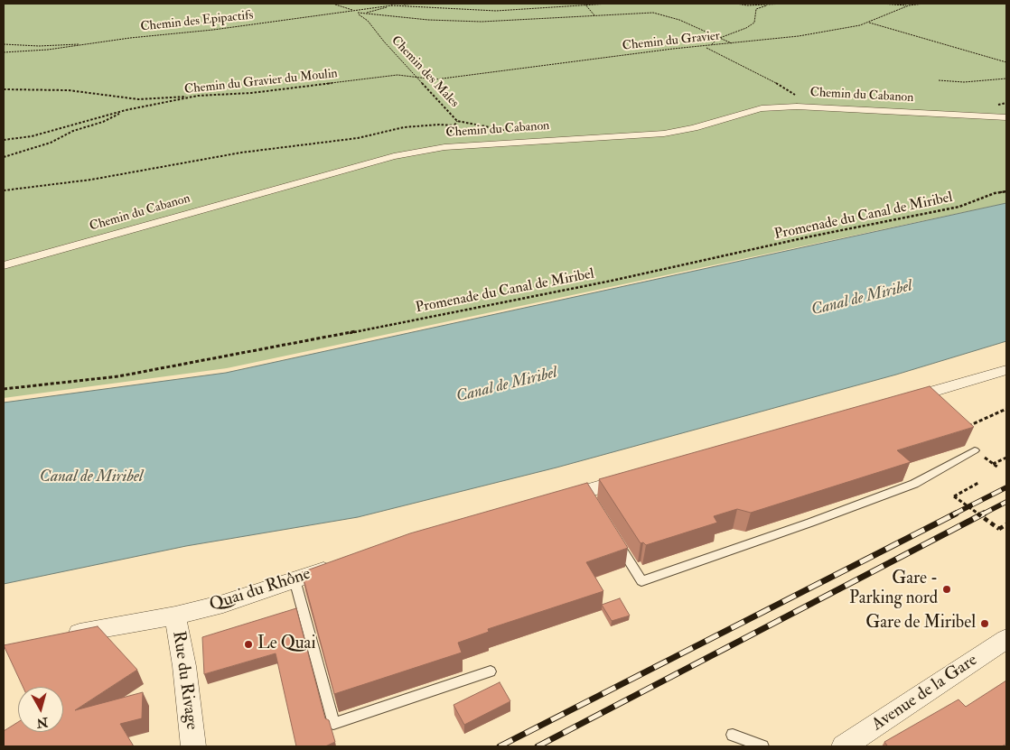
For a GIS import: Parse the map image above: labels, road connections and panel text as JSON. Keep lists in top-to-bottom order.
{
  "streets": {
    "street": [
      "Chemin du Cabanon",
      "Quai du Rhône",
      "Rue du Rivage",
      "Avenue de la Gare"
    ],
    "path": [
      "Chemin des Epipactifs",
      "Chemin du Gravier",
      "Chemin des Males",
      "Chemin du Gravier du Moulin",
      "Promenade du Canal de Miribel"
    ]
  },
  "crossings": [
    ["Chemin des Epipactifs", "Chemin des Males"],
    ["Chemin du Gravier", "Chemin des Males"],
    ["Chemin du Gravier", "Chemin du Gravier du Moulin"],
    ["Chemin des Males", "Chemin du Gravier du Moulin"],
    ["Quai du Rhône", "Rue du Rivage"]
  ],
  "water": ["Canal de Miribel"],
  "places": ["Gare - Parking nord", "Gare de Miribel", "Le Quai"],
  "north": "bottom"
}
